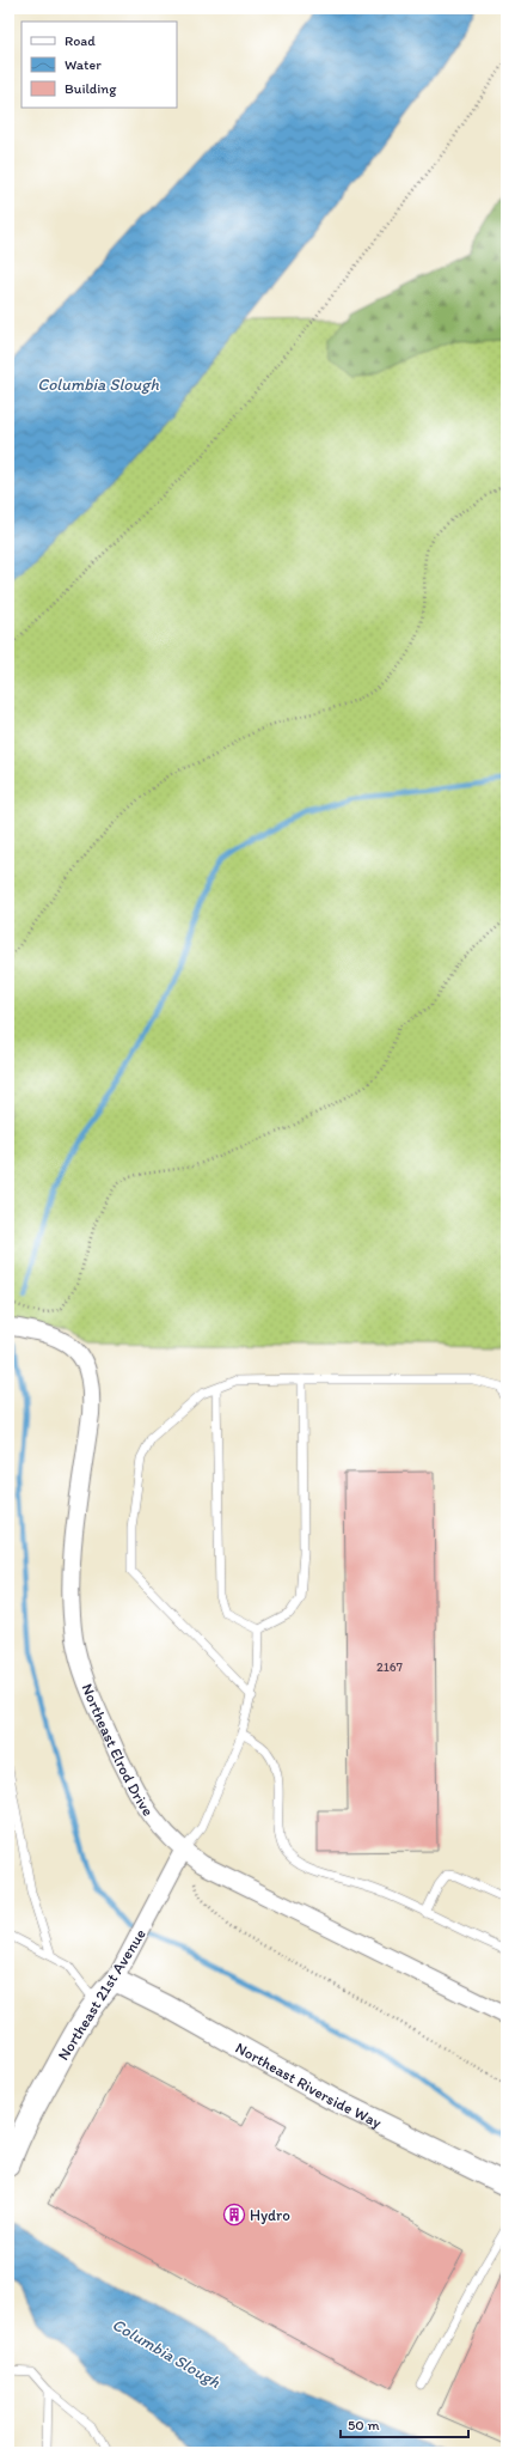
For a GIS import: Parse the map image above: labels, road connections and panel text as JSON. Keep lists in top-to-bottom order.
{
  "streets": {
    "street": ["Northeast Elrod Drive", "Northeast 21st Avenue", "Northeast Riverside Way"]
  },
  "crossings": [
    ["Northeast Elrod Drive", "Northeast 21st Avenue"],
    ["Northeast 21st Avenue", "Northeast Riverside Way"]
  ],
  "water": ["Columbia Slough"],
  "places": {
    "building": ["Hydro"]
  },
  "house_numbers": ["2167"],
  "legend": ["Road", "Water", "Building"],
  "scale_bar": "50 m"
}
